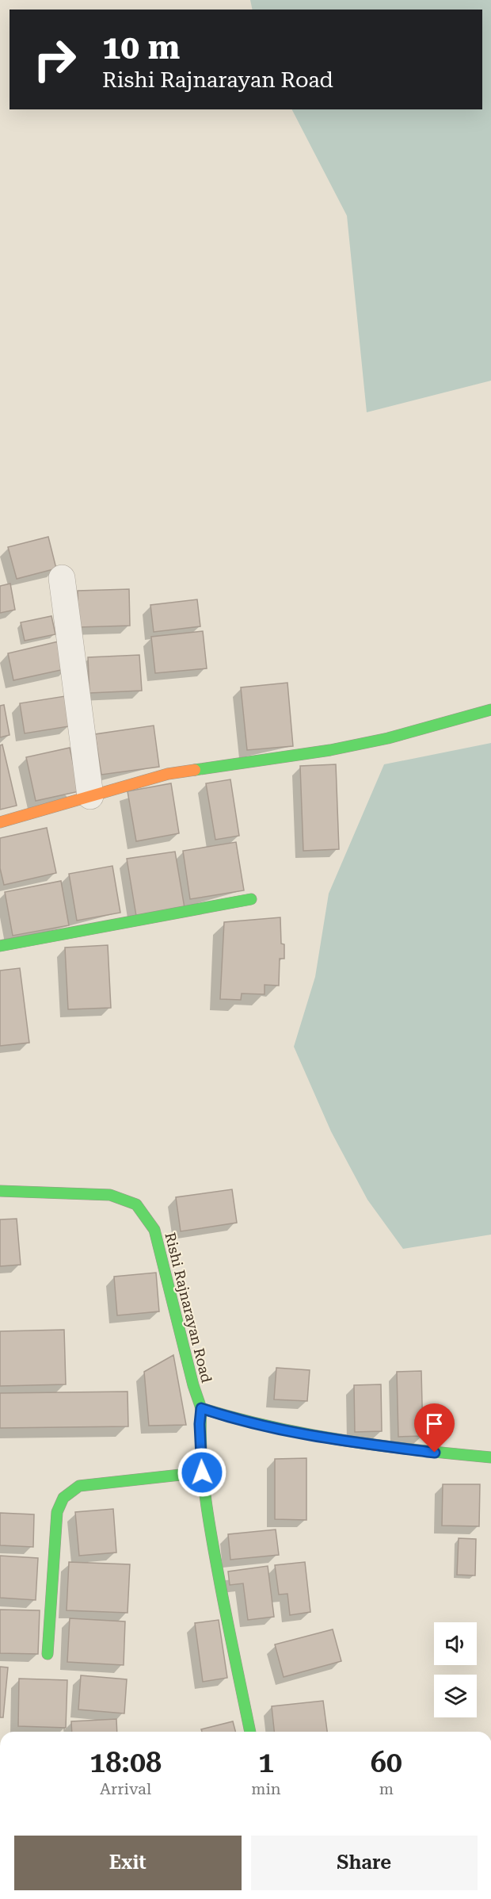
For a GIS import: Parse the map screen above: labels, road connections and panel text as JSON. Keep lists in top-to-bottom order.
{
  "streets": {
    "street": ["Rishi Rajnarayan Road"]
  },
  "page": {
    "turn": ["10 m", "Rishi Rajnarayan Road"],
    "eta": [
      "18:08",
      "Arrival",
      "1",
      "min",
      "60",
      "m"
    ],
    "buttons": ["Exit", "Share"]
  }
}
